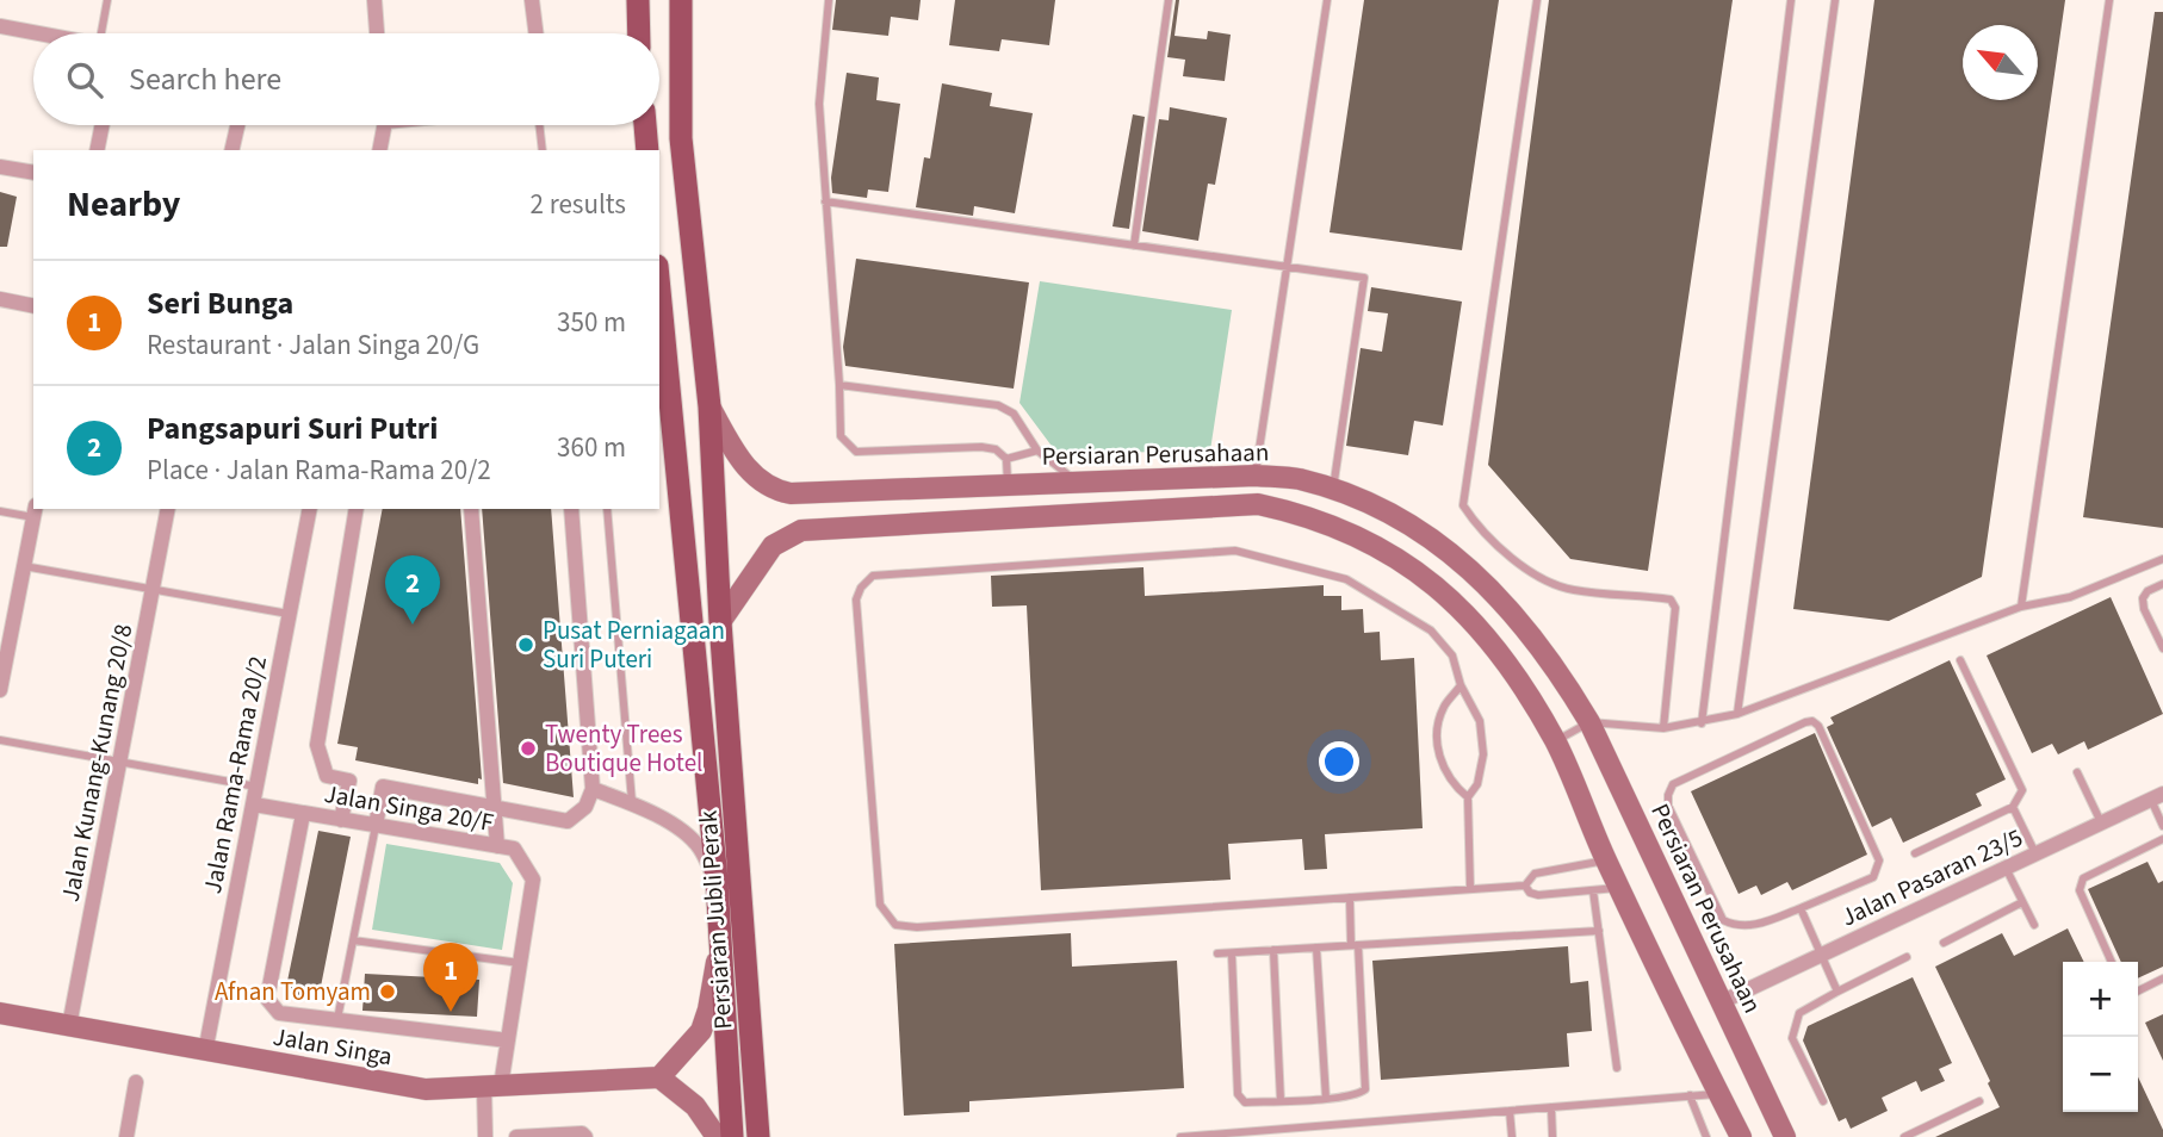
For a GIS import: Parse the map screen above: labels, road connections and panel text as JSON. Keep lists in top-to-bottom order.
{
  "streets": {
    "main road": ["Persiaran Perusahaan", "Persiaran Jubli Perak", "Jalan Singa"],
    "street": [
      "Jalan Kunang-Kunang 20/8",
      "Jalan Rama-Rama 20/2",
      "Jalan Singa 20/F",
      "Jalan Pasaran 23/5"
    ]
  },
  "crossings": [
    ["Persiaran Perusahaan", "Jalan Pasaran 23/5"],
    ["Persiaran Perusahaan", "Persiaran Jubli Perak"],
    ["Jalan Kunang-Kunang 20/8", "Jalan Singa"],
    ["Jalan Rama-Rama 20/2", "Jalan Singa 20/F"],
    ["Jalan Rama-Rama 20/2", "Jalan Singa"],
    ["Jalan Singa 20/F", "Jalan Singa"]
  ],
  "places": ["Pusat Perniagaan Suri Puteri", "Twenty Trees Boutique Hotel", "Afnan Tomyam"],
  "north": "top left",
  "page": {
    "search": "Search here",
    "heading": ["Nearby", "2 results"],
    "list": [
      {
        "mark": "1",
        "name": "Seri Bunga",
        "note": "Restaurant · Jalan Singa 20/G",
        "value": "350 m"
      },
      {
        "mark": "2",
        "name": "Pangsapuri Suri Putri",
        "note": "Place · Jalan Rama-Rama 20/2",
        "value": "360 m"
      }
    ],
    "pins": ["2", "1"],
    "map_buttons": ["+", "−"]
  }
}
